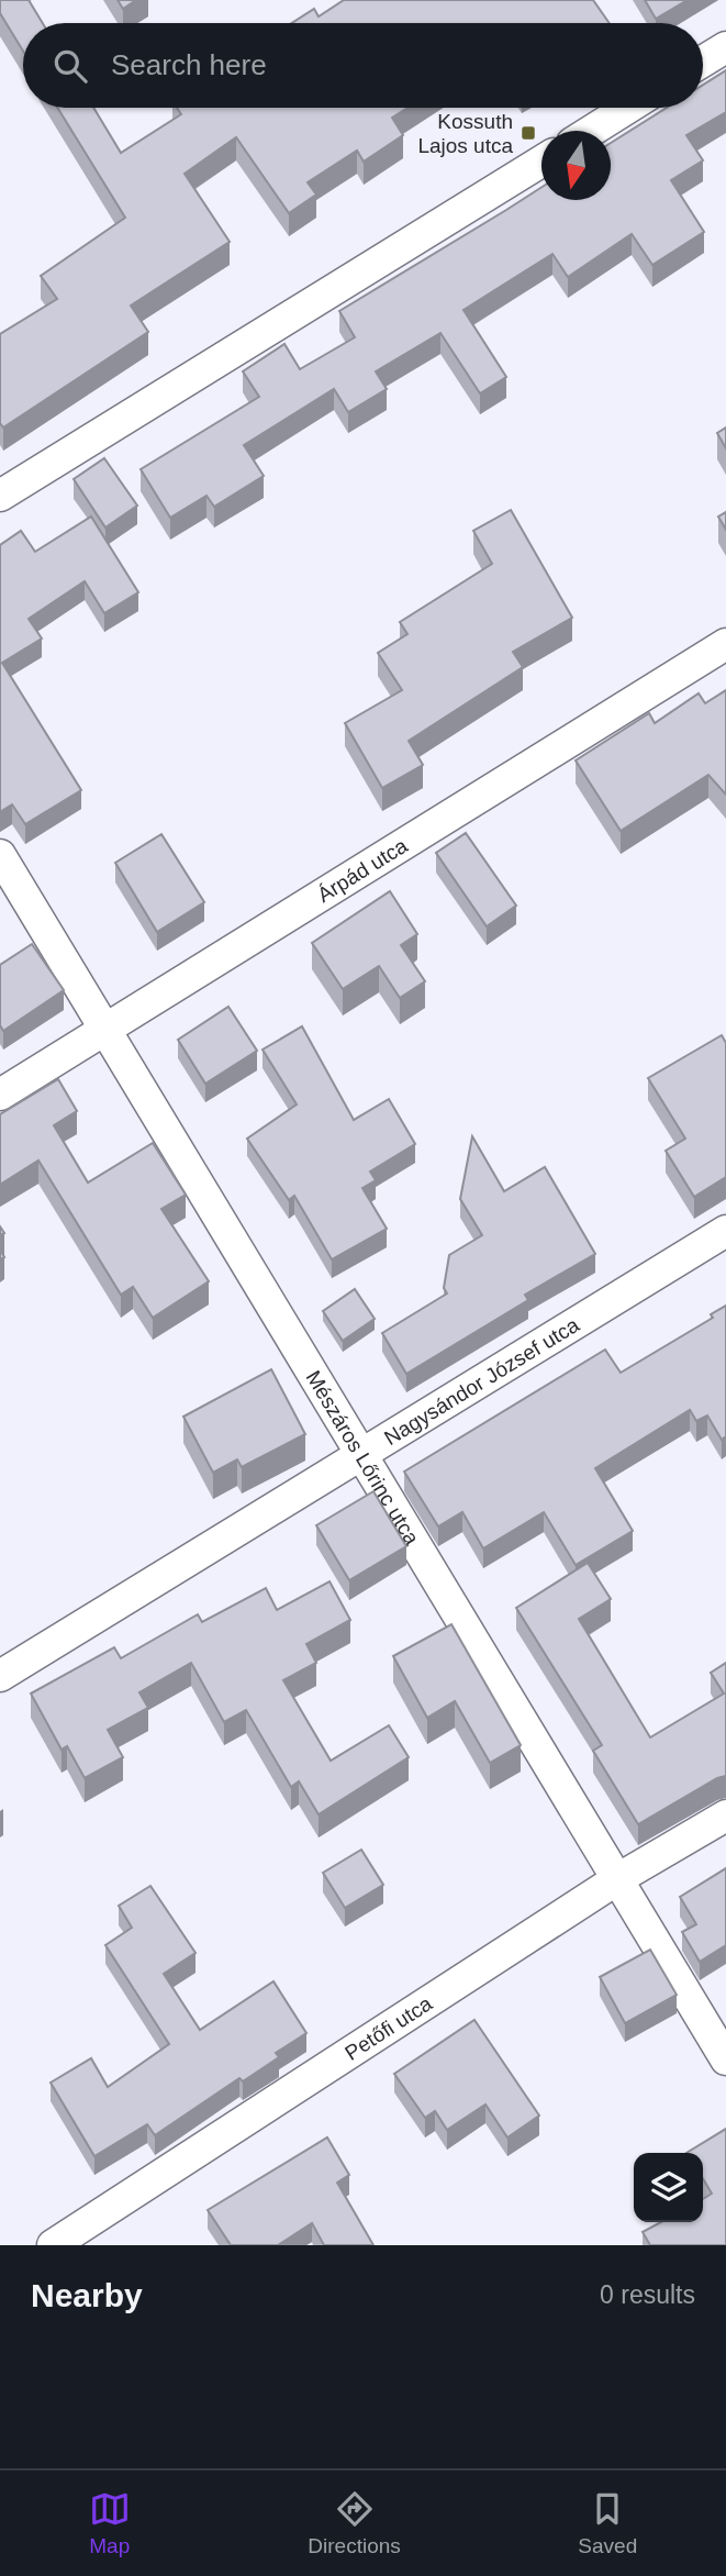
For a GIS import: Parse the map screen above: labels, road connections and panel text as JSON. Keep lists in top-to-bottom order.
{
  "streets": {
    "street": [
      "Árpád utca",
      "Nagysándor József utca",
      "Mészáros Lőrinc utca",
      "Petőfi utca"
    ]
  },
  "crossings": [
    ["Árpád utca", "Mészáros Lőrinc utca"],
    ["Nagysándor József utca", "Mészáros Lőrinc utca"],
    ["Mészáros Lőrinc utca", "Petőfi utca"]
  ],
  "places": {
    "transit": ["Kossuth Lajos utca"]
  },
  "north": "bottom",
  "page": {
    "search": "Search here",
    "heading": ["Nearby", "0 results"],
    "nav": ["Map", "Directions", "Saved"]
  }
}
